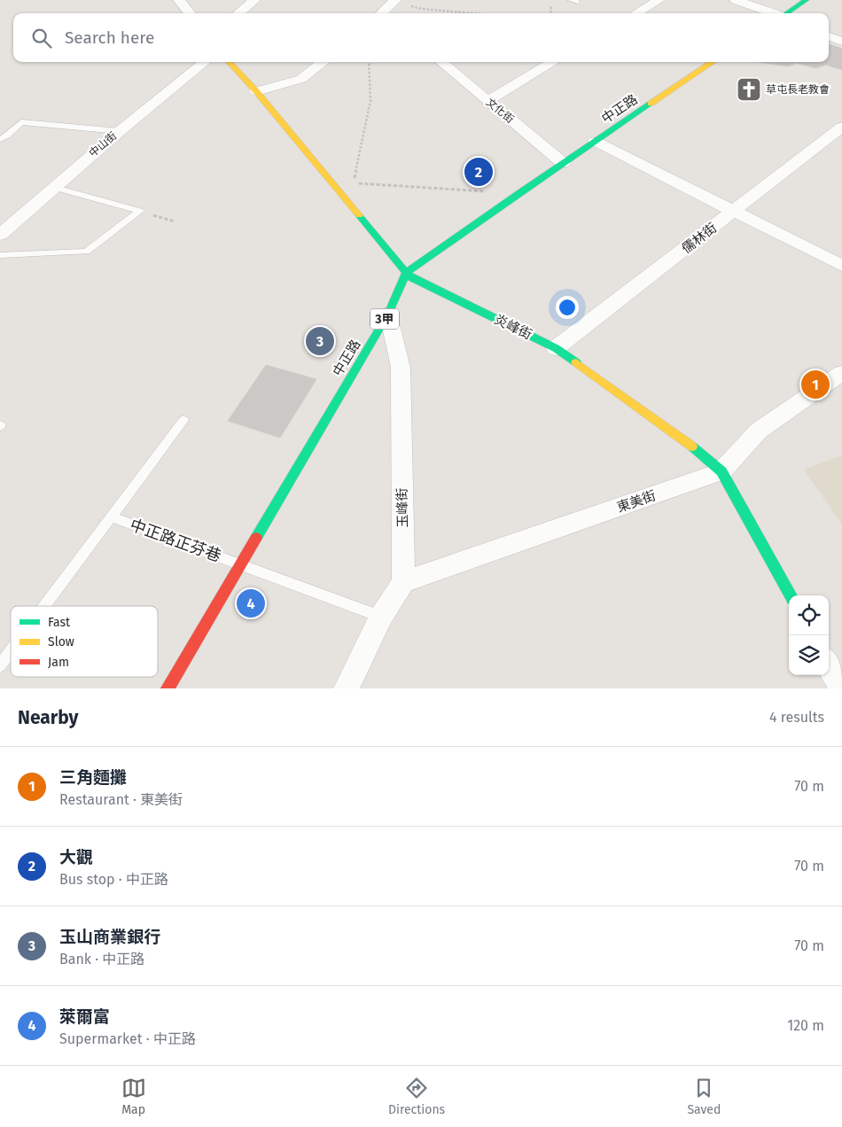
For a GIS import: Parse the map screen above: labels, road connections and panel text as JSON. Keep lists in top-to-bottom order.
{
  "streets": {
    "main road": ["中正路", "3甲", "炎峰街"],
    "street": [
      "文化街",
      "中山街",
      "儒林街",
      "東美街",
      "玉峰街"
    ],
    "lane": ["中正路正芬巷"]
  },
  "crossings": [
    ["中正路", "文化街"],
    ["中正路", "炎峰街"],
    ["中正路", "玉峰街"],
    ["中正路", "中正路正芬巷"],
    ["儒林街", "炎峰街"],
    ["炎峰街", "東美街"],
    ["東美街", "玉峰街"]
  ],
  "places": {
    "church": ["草屯長老教會"]
  },
  "legend": ["Fast", "Slow", "Jam"],
  "page": {
    "search": "Search here",
    "pins": [
      "2",
      "3",
      "1",
      "4"
    ],
    "heading": ["Nearby", "4 results"],
    "list": [
      {
        "mark": "1",
        "name": "三角麵攤",
        "note": "Restaurant · 東美街",
        "value": "70 m"
      },
      {
        "mark": "2",
        "name": "大觀",
        "note": "Bus stop · 中正路",
        "value": "70 m"
      },
      {
        "mark": "3",
        "name": "玉山商業銀行",
        "note": "Bank · 中正路",
        "value": "70 m"
      },
      {
        "mark": "4",
        "name": "萊爾富",
        "note": "Supermarket · 中正路",
        "value": "120 m"
      }
    ],
    "nav": ["Map", "Directions", "Saved"]
  }
}
